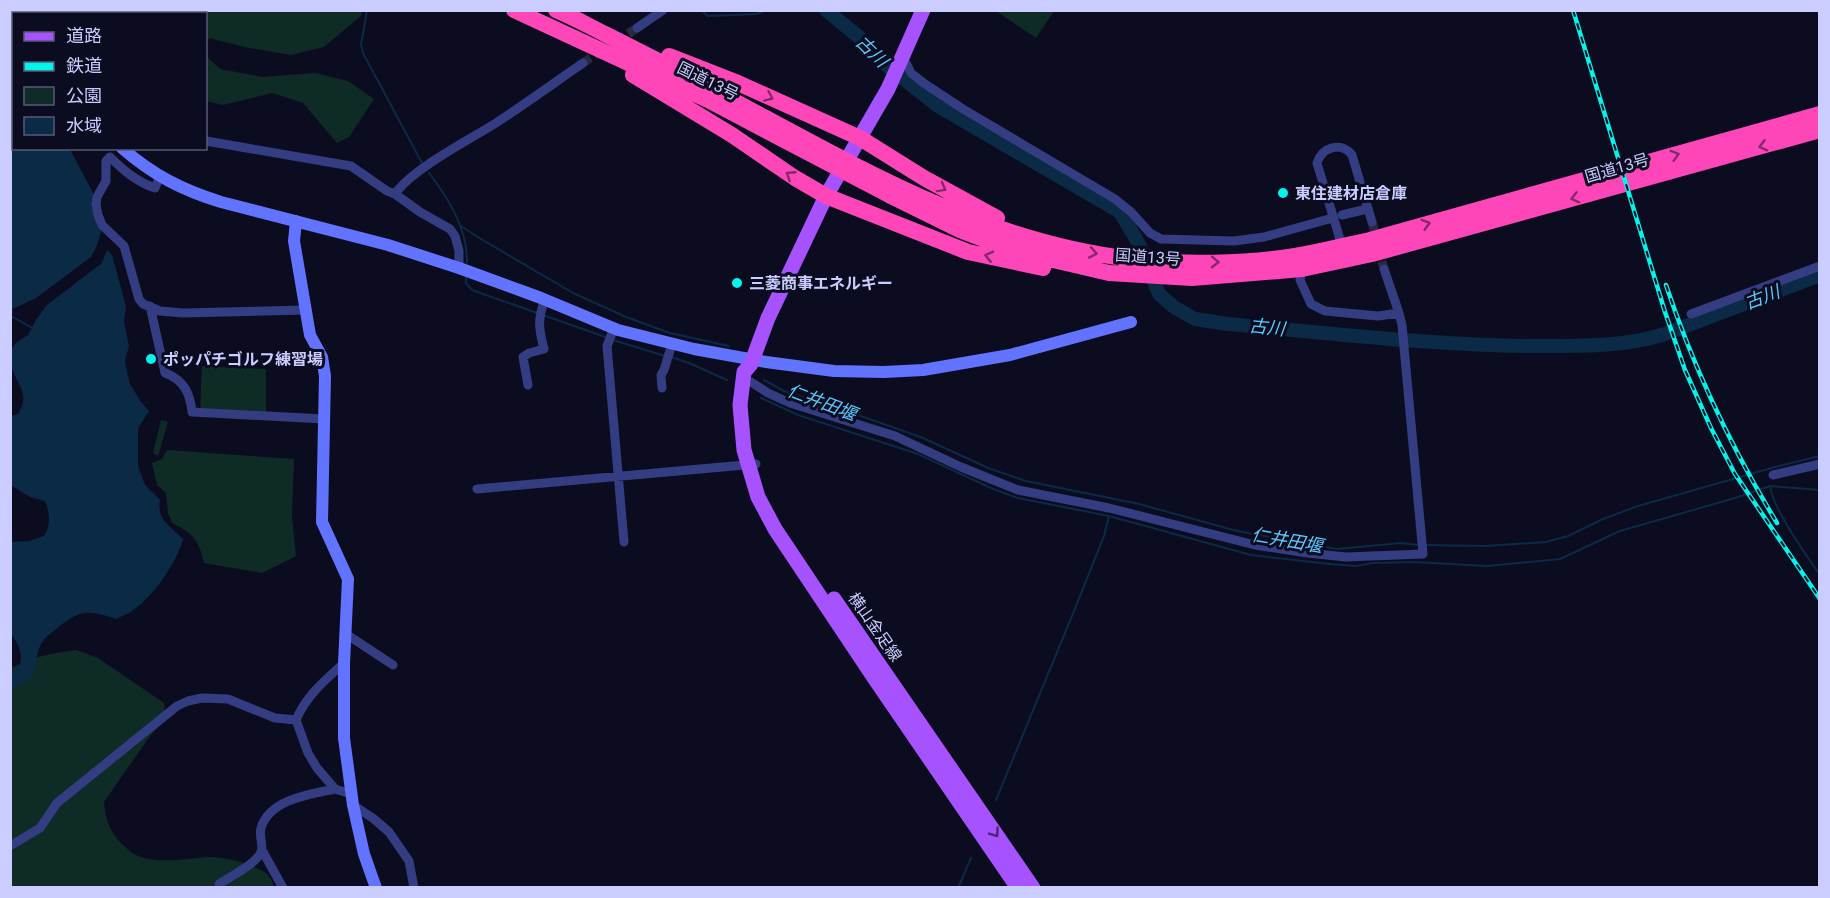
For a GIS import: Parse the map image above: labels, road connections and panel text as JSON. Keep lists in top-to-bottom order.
{
  "streets": {
    "highway": ["国道13号"],
    "main road": ["横山金足線"]
  },
  "water": ["古川", "仁井田堰"],
  "places": ["東住建材店倉庫", "三菱商事エネルギー", "ポッパチゴルフ練習場"],
  "legend": [
    "道路",
    "鉄道",
    "公園",
    "水域"
  ]
}
